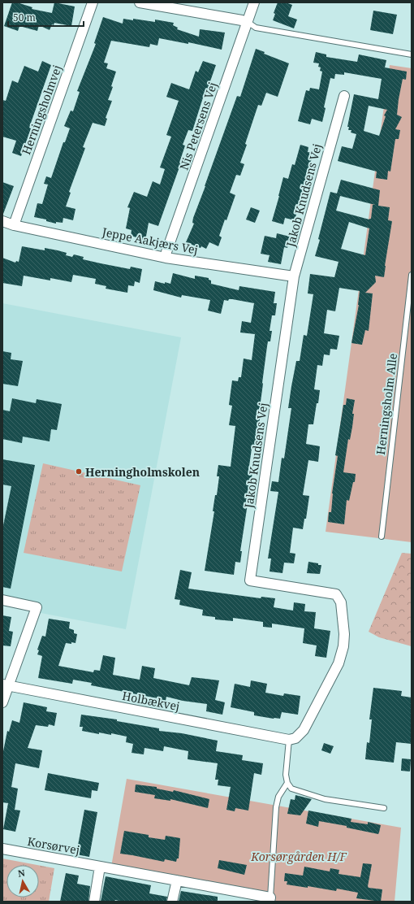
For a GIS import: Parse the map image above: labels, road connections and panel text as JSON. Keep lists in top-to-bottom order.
{
  "streets": {
    "street": [
      "Herningsholmvej",
      "Nis Petersens Vej",
      "Jakob Knudsens Vej",
      "Jeppe Aakjærs Vej",
      "Holbækvej",
      "Korsørvej"
    ],
    "lane": ["Herningsholm Alle"]
  },
  "crossings": [
    ["Herningsholmvej", "Jeppe Aakjærs Vej"],
    ["Nis Petersens Vej", "Jeppe Aakjærs Vej"],
    ["Jakob Knudsens Vej", "Jeppe Aakjærs Vej"],
    ["Jakob Knudsens Vej", "Holbækvej"]
  ],
  "parks": ["Korsørgården H/F"],
  "places": ["Herningholmskolen"],
  "scale_bar": "50 m",
  "north": "top"
}
